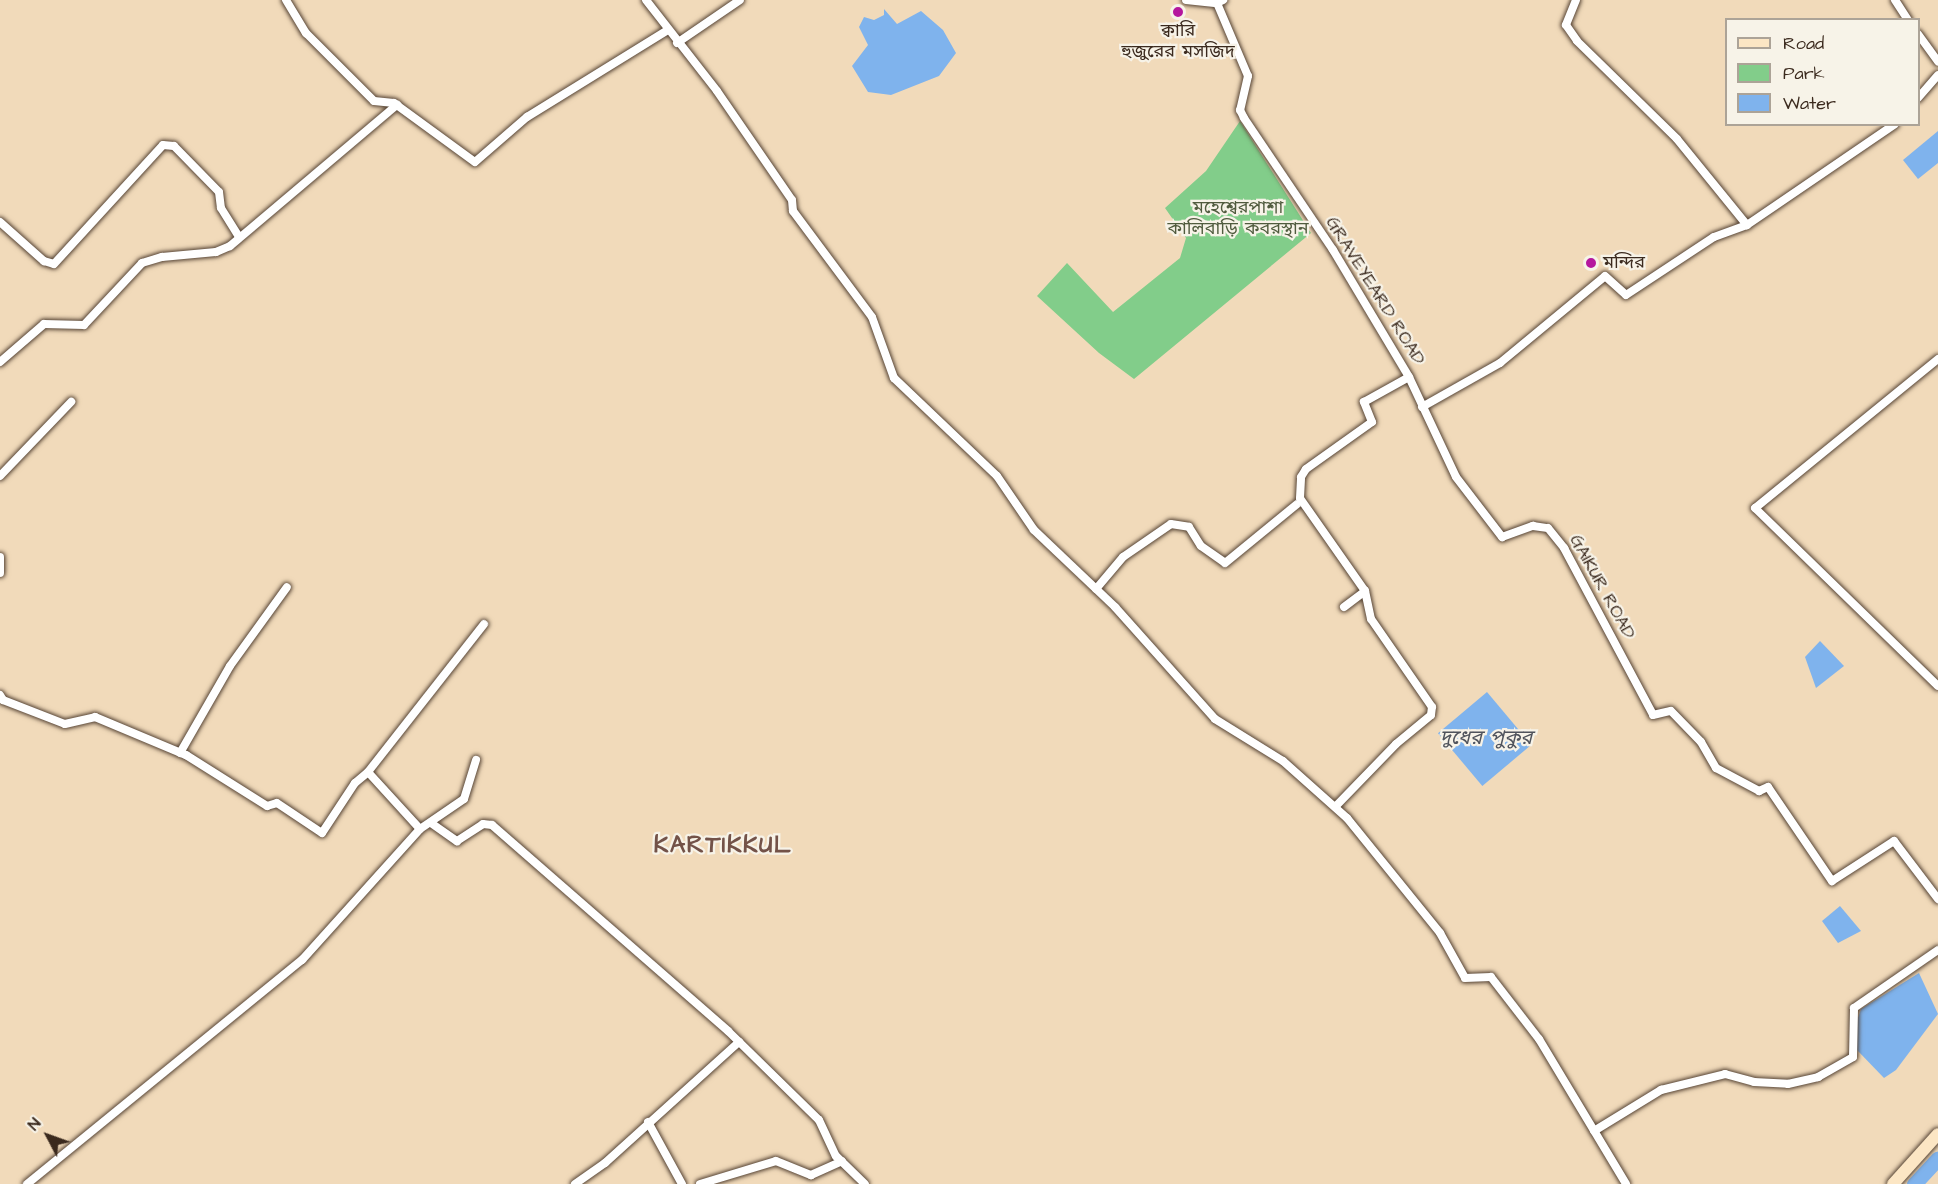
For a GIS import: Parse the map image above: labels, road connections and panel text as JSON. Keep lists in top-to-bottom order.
{
  "streets": {
    "street": ["GRAVEYEARD ROAD", "GAIKUR ROAD"]
  },
  "crossings": [
    ["GRAVEYEARD ROAD", "GAIKUR ROAD"]
  ],
  "districts": ["KARTIKKUL"],
  "water": ["দুধের পুকুর"],
  "parks": ["মহেশ্বেরপাশা কালিবাড়ি কবরস্থান"],
  "places": ["ক্বারি হুজুরের মসজিদ", "মন্দির"],
  "legend": ["Road", "Park", "Water"],
  "north": "top left"
}
